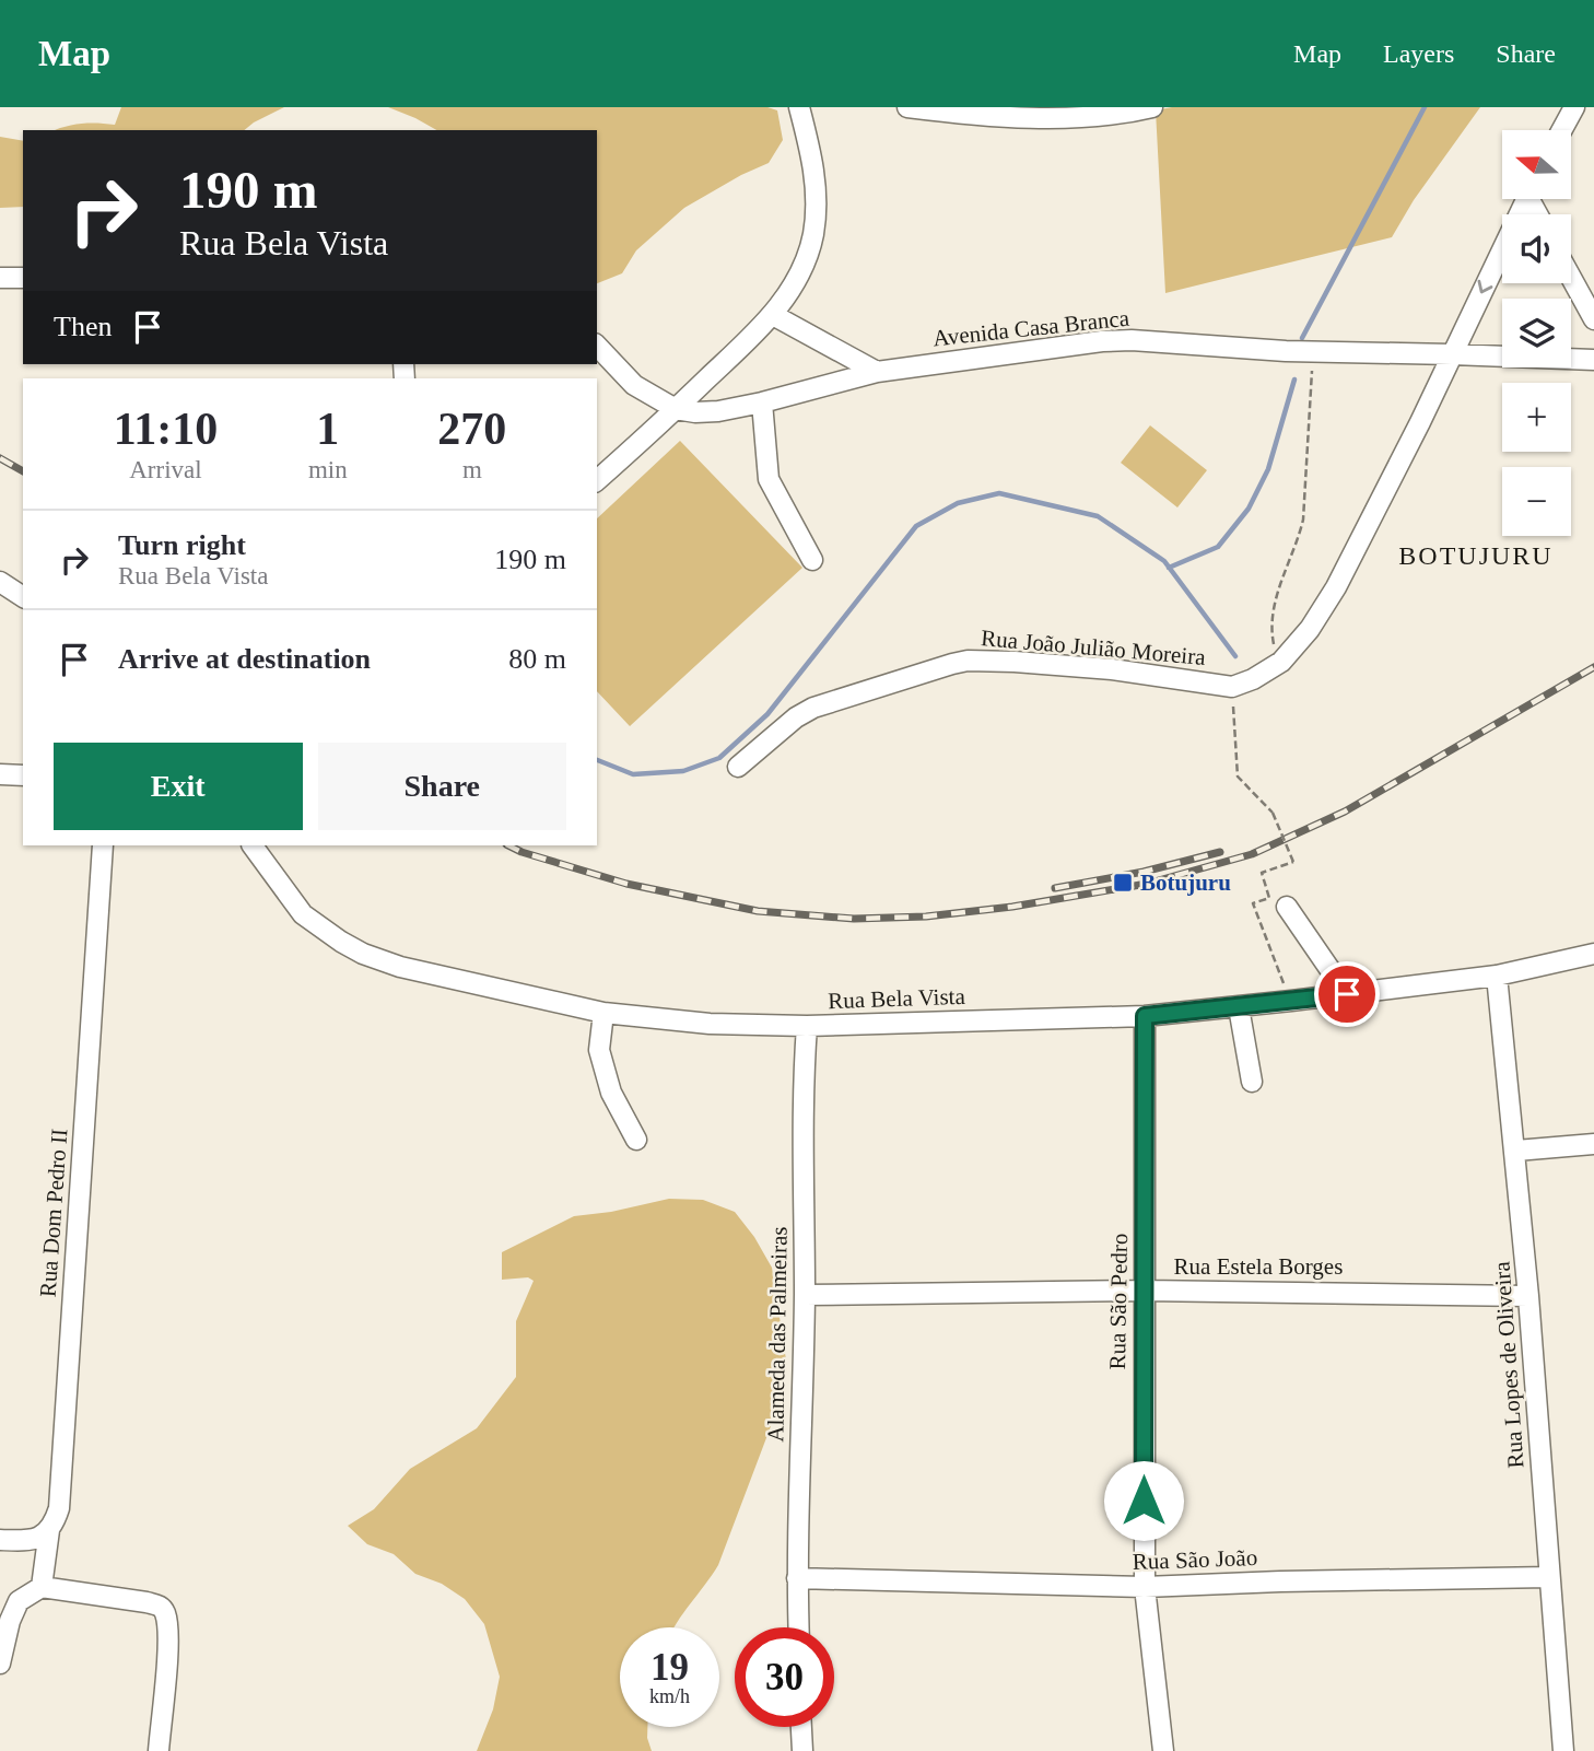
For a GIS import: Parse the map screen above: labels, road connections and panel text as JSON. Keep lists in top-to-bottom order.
{
  "streets": {
    "street": [
      "Avenida Casa Branca",
      "Rua João Julião Moreira",
      "Rua Bela Vista",
      "Rua Dom Pedro II",
      "Rua Estela Borges",
      "Rua São Pedro",
      "Alameda das Palmeiras",
      "Rua Lopes de Oliveira",
      "Rua São João"
    ]
  },
  "crossings": [
    ["Avenida Casa Branca", "Rua João Julião Moreira"],
    ["Rua Bela Vista", "Rua São Pedro"],
    ["Rua Bela Vista", "Alameda das Palmeiras"],
    ["Rua Bela Vista", "Rua Lopes de Oliveira"],
    ["Rua Estela Borges", "Rua São Pedro"],
    ["Rua Estela Borges", "Alameda das Palmeiras"],
    ["Rua Estela Borges", "Rua Lopes de Oliveira"],
    ["Rua São Pedro", "Rua São João"],
    ["Alameda das Palmeiras", "Rua São João"],
    ["Rua Lopes de Oliveira", "Rua São João"]
  ],
  "districts": ["BOTUJURU"],
  "places": {
    "transit": ["Botujuru"]
  },
  "north": "left",
  "page": {
    "header": "Map",
    "nav": ["Map", "Layers", "Share"],
    "map_buttons": ["+", "−"],
    "turn": ["190 m", "Rua Bela Vista"],
    "then": "Then",
    "eta": [
      "11:10",
      "Arrival",
      "1",
      "min",
      "270",
      "m"
    ],
    "list": [
      {
        "name": "Turn right",
        "note": "Rua Bela Vista",
        "value": "190 m"
      },
      {
        "name": "Arrive at destination",
        "value": "80 m"
      }
    ],
    "buttons": ["Exit", "Share"],
    "speed": "19 km/h",
    "limit": "30"
  }
}
